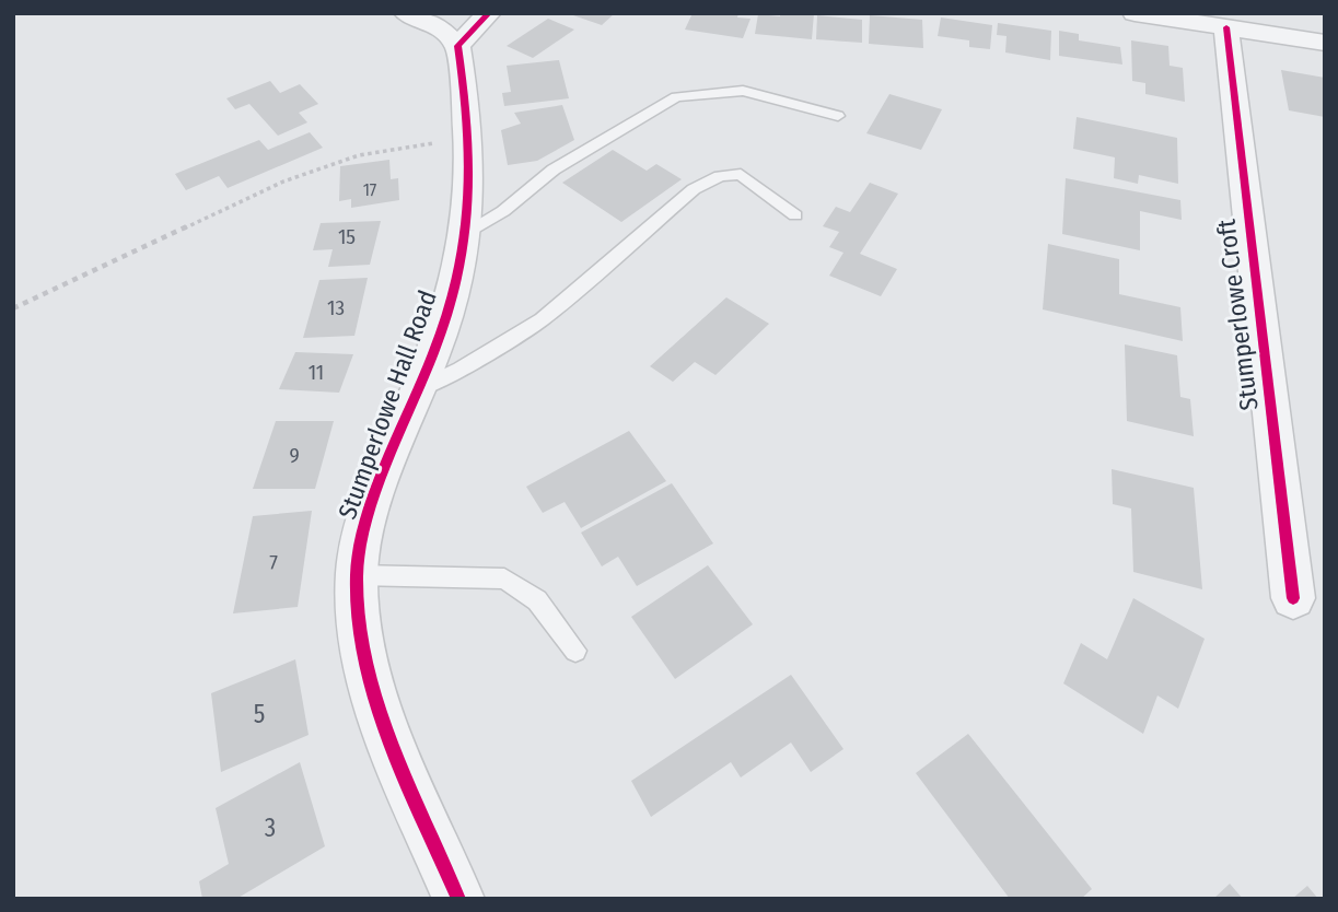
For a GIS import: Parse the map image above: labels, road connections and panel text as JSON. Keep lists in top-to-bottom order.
{
  "streets": {
    "street": ["Stumperlowe Croft", "Stumperlowe Hall Road"]
  },
  "house_numbers": [
    "17",
    "15",
    "13",
    "11",
    "9",
    "7",
    "5",
    "3"
  ]
}
